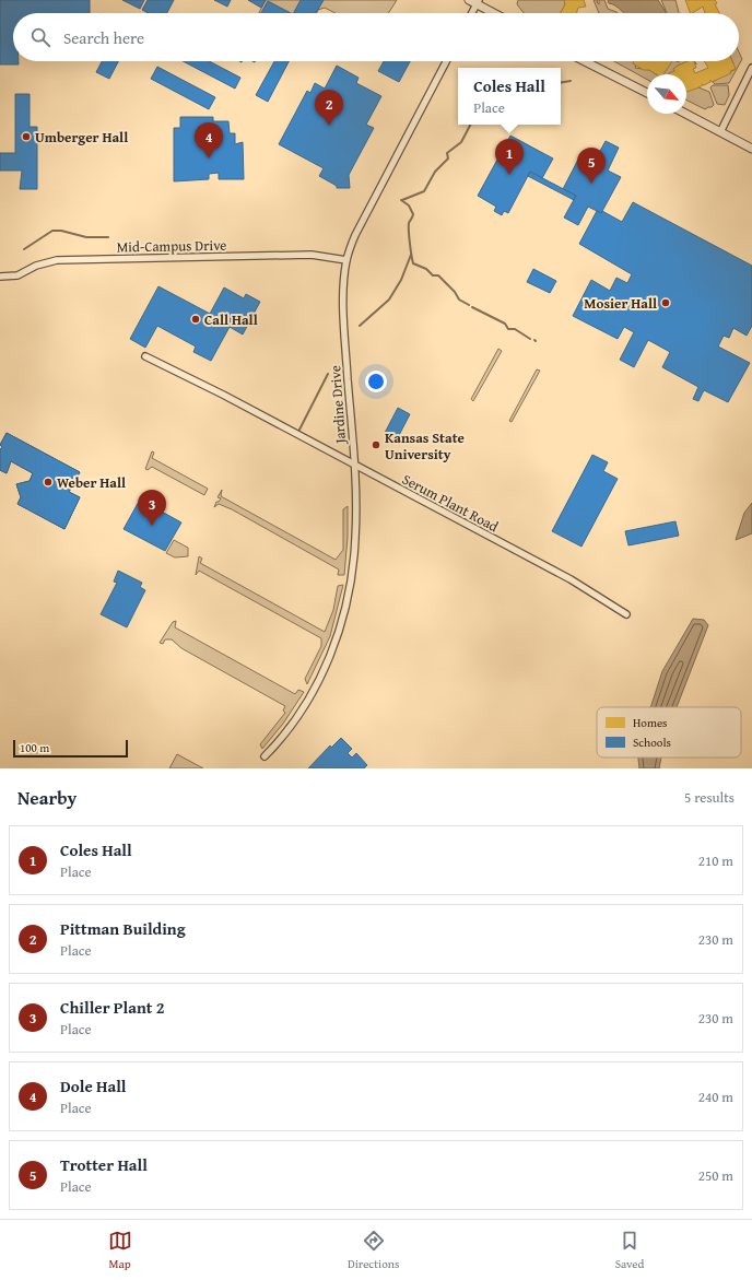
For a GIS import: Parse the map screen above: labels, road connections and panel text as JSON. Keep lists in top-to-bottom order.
{
  "streets": {
    "street": ["Mid-Campus Drive", "Jardine Drive", "Serum Plant Road"]
  },
  "crossings": [
    ["Mid-Campus Drive", "Jardine Drive"],
    ["Jardine Drive", "Serum Plant Road"]
  ],
  "places": [
    "Umberger Hall",
    "Mosier Hall",
    "Call Hall",
    "Kansas State University",
    "Weber Hall"
  ],
  "legend": ["Homes", "Schools"],
  "scale_bar": "100 m",
  "north": "bottom right",
  "page": {
    "search": "Search here",
    "popup": ["Coles Hall", "Place"],
    "pins": [
      "2",
      "4",
      "1",
      "5",
      "3"
    ],
    "scale": "100 m",
    "heading": ["Nearby", "5 results"],
    "list": [
      {
        "mark": "1",
        "name": "Coles Hall",
        "note": "Place",
        "value": "210 m"
      },
      {
        "mark": "2",
        "name": "Pittman Building",
        "note": "Place",
        "value": "230 m"
      },
      {
        "mark": "3",
        "name": "Chiller Plant 2",
        "note": "Place",
        "value": "230 m"
      },
      {
        "mark": "4",
        "name": "Dole Hall",
        "note": "Place",
        "value": "240 m"
      },
      {
        "mark": "5",
        "name": "Trotter Hall",
        "note": "Place",
        "value": "250 m"
      }
    ],
    "nav": ["Map", "Directions", "Saved"]
  }
}
